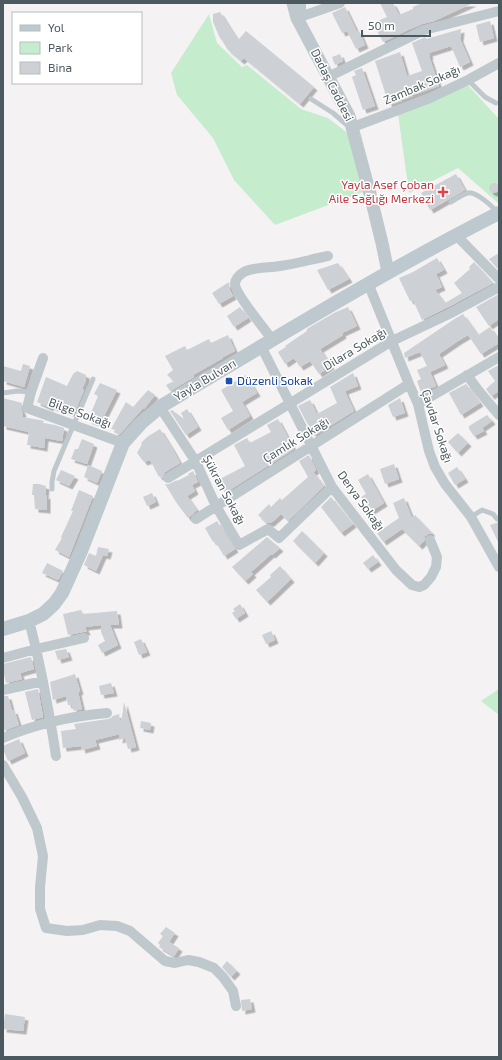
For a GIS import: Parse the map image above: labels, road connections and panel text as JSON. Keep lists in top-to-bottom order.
{
  "streets": {
    "main road": ["Yayla Bulvarı"],
    "street": [
      "Dadaş Caddesi",
      "Zambak Sokağı",
      "Dilara Sokağı",
      "Bilge Sokağı",
      "Çavdar Sokağı",
      "Çamlık Sokağı",
      "Şükran Sokağı",
      "Derya Sokağı"
    ]
  },
  "crossings": [
    ["Dadaş Caddesi", "Zambak Sokağı"],
    ["Dadaş Caddesi", "Yayla Bulvarı"],
    ["Dilara Sokağı", "Çavdar Sokağı"],
    ["Dilara Sokağı", "Şükran Sokağı"],
    ["Dilara Sokağı", "Derya Sokağı"],
    ["Yayla Bulvarı", "Bilge Sokağı"],
    ["Yayla Bulvarı", "Çavdar Sokağı"],
    ["Yayla Bulvarı", "Şükran Sokağı"],
    ["Yayla Bulvarı", "Derya Sokağı"],
    ["Çavdar Sokağı", "Çamlık Sokağı"],
    ["Çamlık Sokağı", "Şükran Sokağı"],
    ["Çamlık Sokağı", "Derya Sokağı"],
    ["Şükran Sokağı", "Derya Sokağı"]
  ],
  "places": {
    "health": ["Yayla Asef Çoban Aile Sağlığı Merkezi"],
    "transit": ["Düzenli Sokak"]
  },
  "legend": ["Yol", "Park", "Bina"],
  "scale_bar": "50 m"
}
